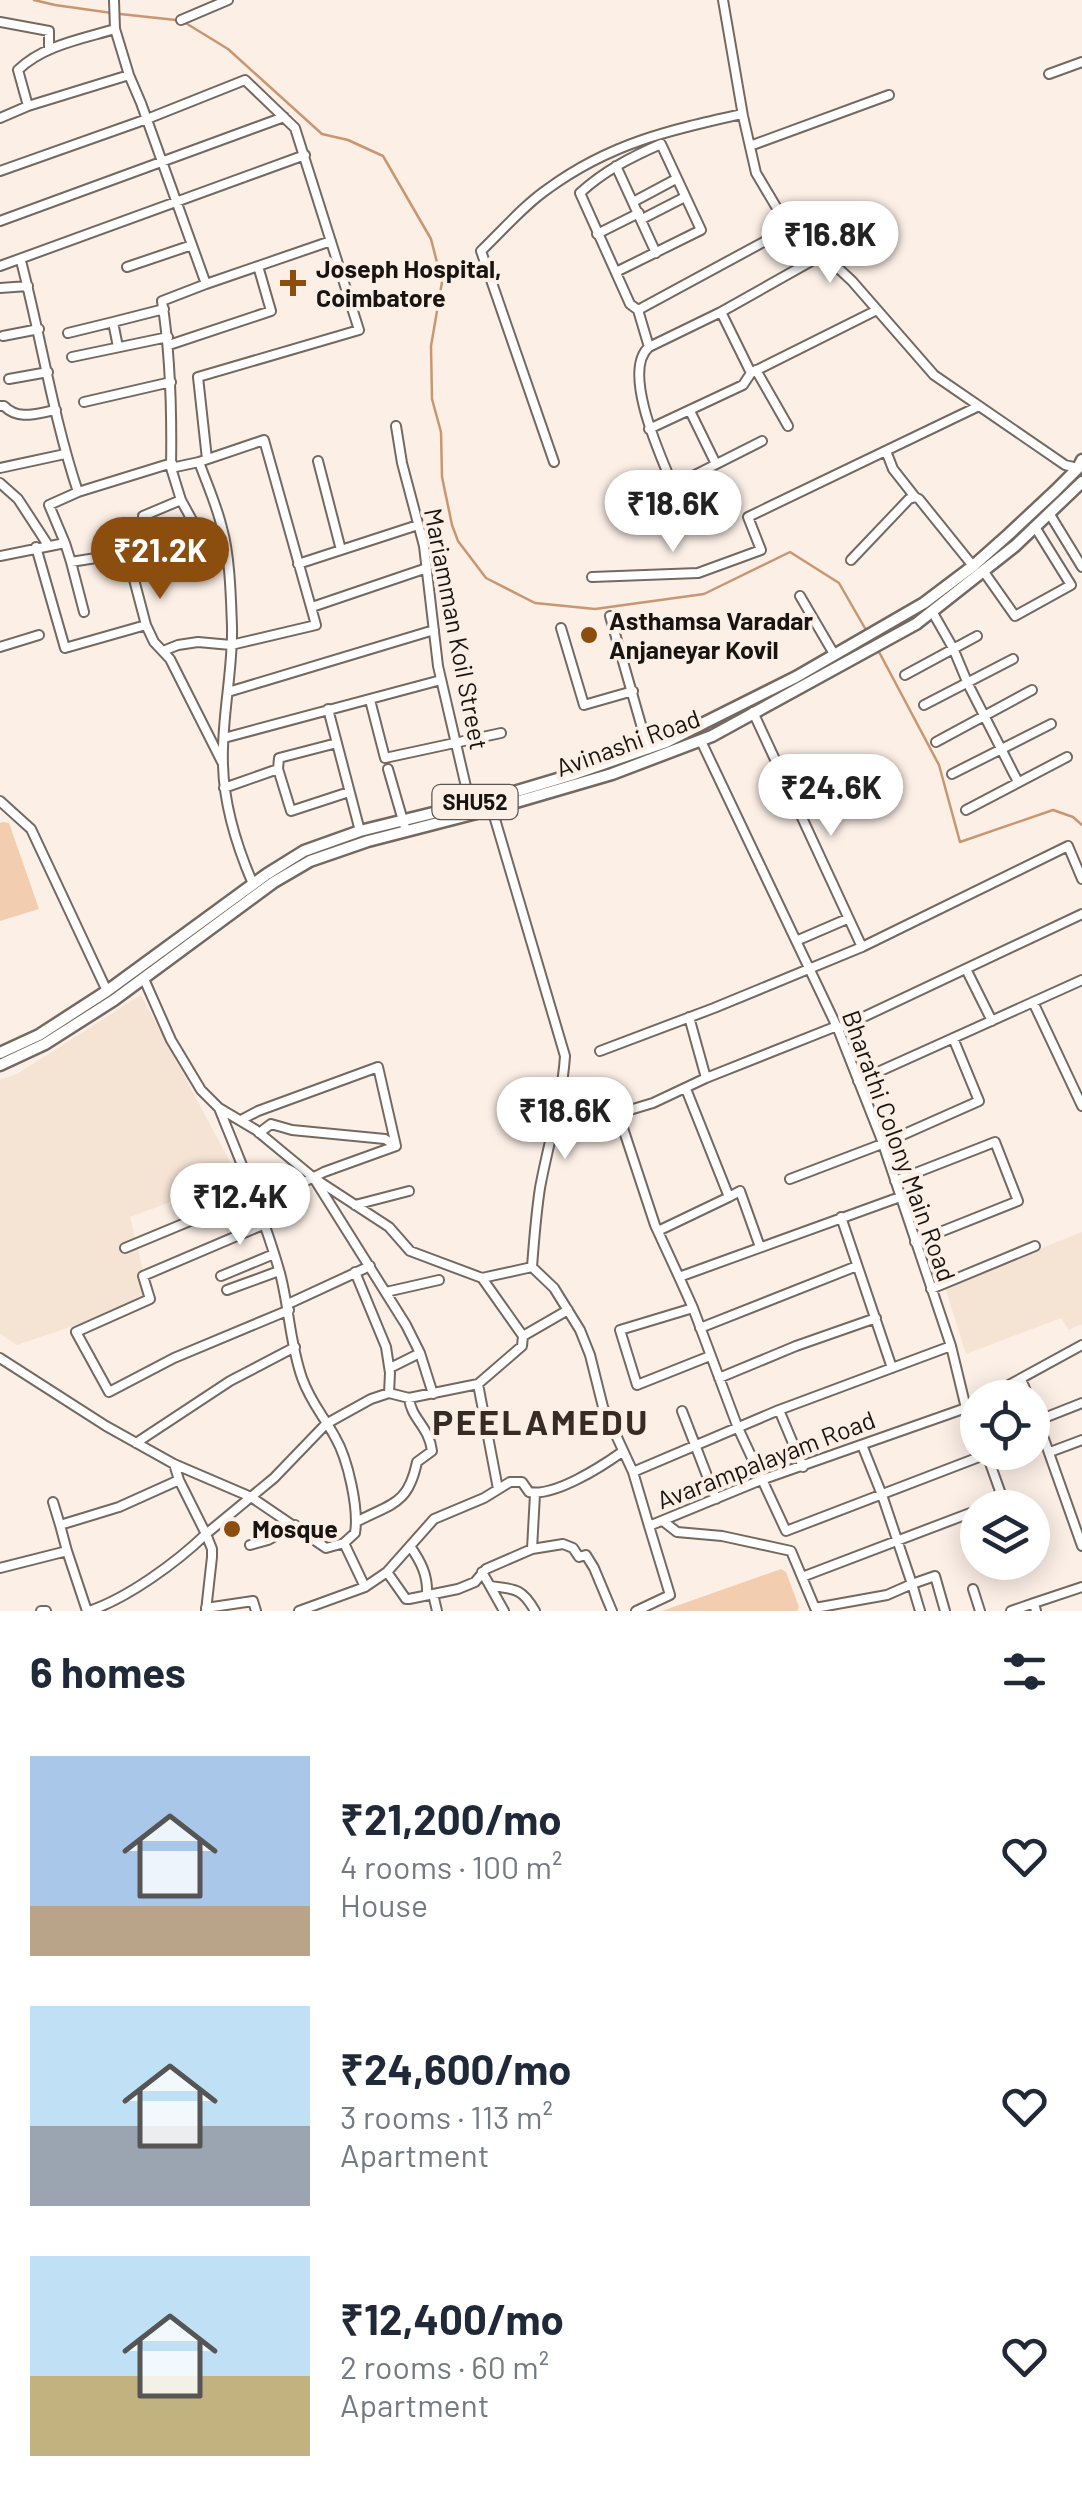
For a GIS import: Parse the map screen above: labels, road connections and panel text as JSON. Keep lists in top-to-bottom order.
{
  "streets": {
    "main road": ["Avinashi Road", "SHU52"],
    "street": ["Mariamman Koil Street", "Bharathi Colony Main Road", "Avarampalayam Road"]
  },
  "crossings": [
    ["Mariamman Koil Street", "Avinashi Road"],
    ["Avinashi Road", "SHU52"],
    ["Avinashi Road", "Bharathi Colony Main Road"]
  ],
  "districts": ["PEELAMEDU"],
  "places": {
    "health": ["Joseph Hospital, Coimbatore"],
    "other": ["Asthamsa Varadar Anjaneyar Kovil", "Mosque"]
  },
  "page": {
    "price": [
      "₹16.8K",
      "₹18.6K",
      "₹21.2K",
      "₹24.6K",
      "₹18.6K",
      "₹12.4K"
    ],
    "heading": "6 homes",
    "list": [
      {
        "name": "₹21,200/mo",
        "note": "4 rooms · 100 m² · House"
      },
      {
        "name": "₹24,600/mo",
        "note": "3 rooms · 113 m² · Apartment"
      },
      {
        "name": "₹12,400/mo",
        "note": "2 rooms · 60 m² · Apartment"
      }
    ]
  }
}
